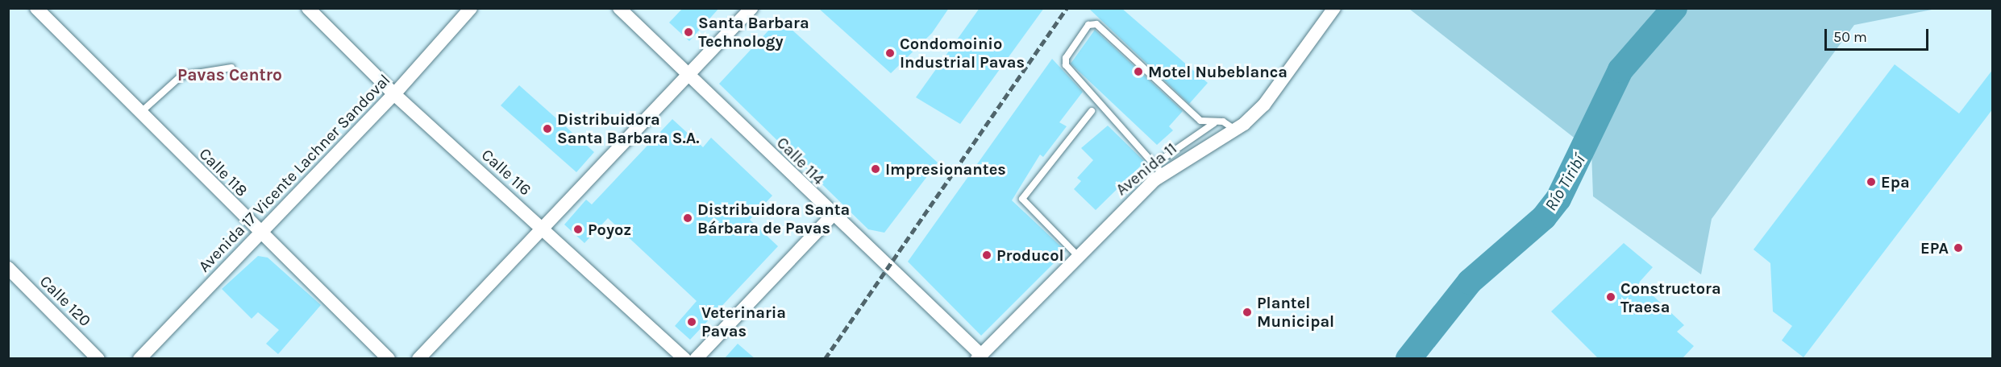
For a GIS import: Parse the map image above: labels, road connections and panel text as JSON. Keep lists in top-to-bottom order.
{
  "streets": {
    "street": [
      "Calle 114",
      "Avenida 11",
      "Calle 118",
      "Calle 116",
      "Avenida 17 Vicente Lachner Sandoval",
      "Calle 120"
    ]
  },
  "crossings": [
    ["Calle 114", "Avenida 11"],
    ["Calle 118", "Avenida 17 Vicente Lachner Sandoval"],
    ["Calle 116", "Avenida 17 Vicente Lachner Sandoval"]
  ],
  "districts": ["Pavas Centro"],
  "water": ["Río Tiribí"],
  "places": [
    "Santa Barbara Technology",
    "Condomoinio Industrial Pavas",
    "Motel Nubeblanca",
    "Distribuidora Santa Barbara S.A.",
    "Impresionantes",
    "Epa",
    "Distribuidora Santa Bárbara de Pavas",
    "Poyoz",
    "EPA",
    "Producol",
    "Constructora Traesa",
    "Plantel Municipal",
    "Veterinaria Pavas"
  ],
  "scale_bar": "50 m"
}
